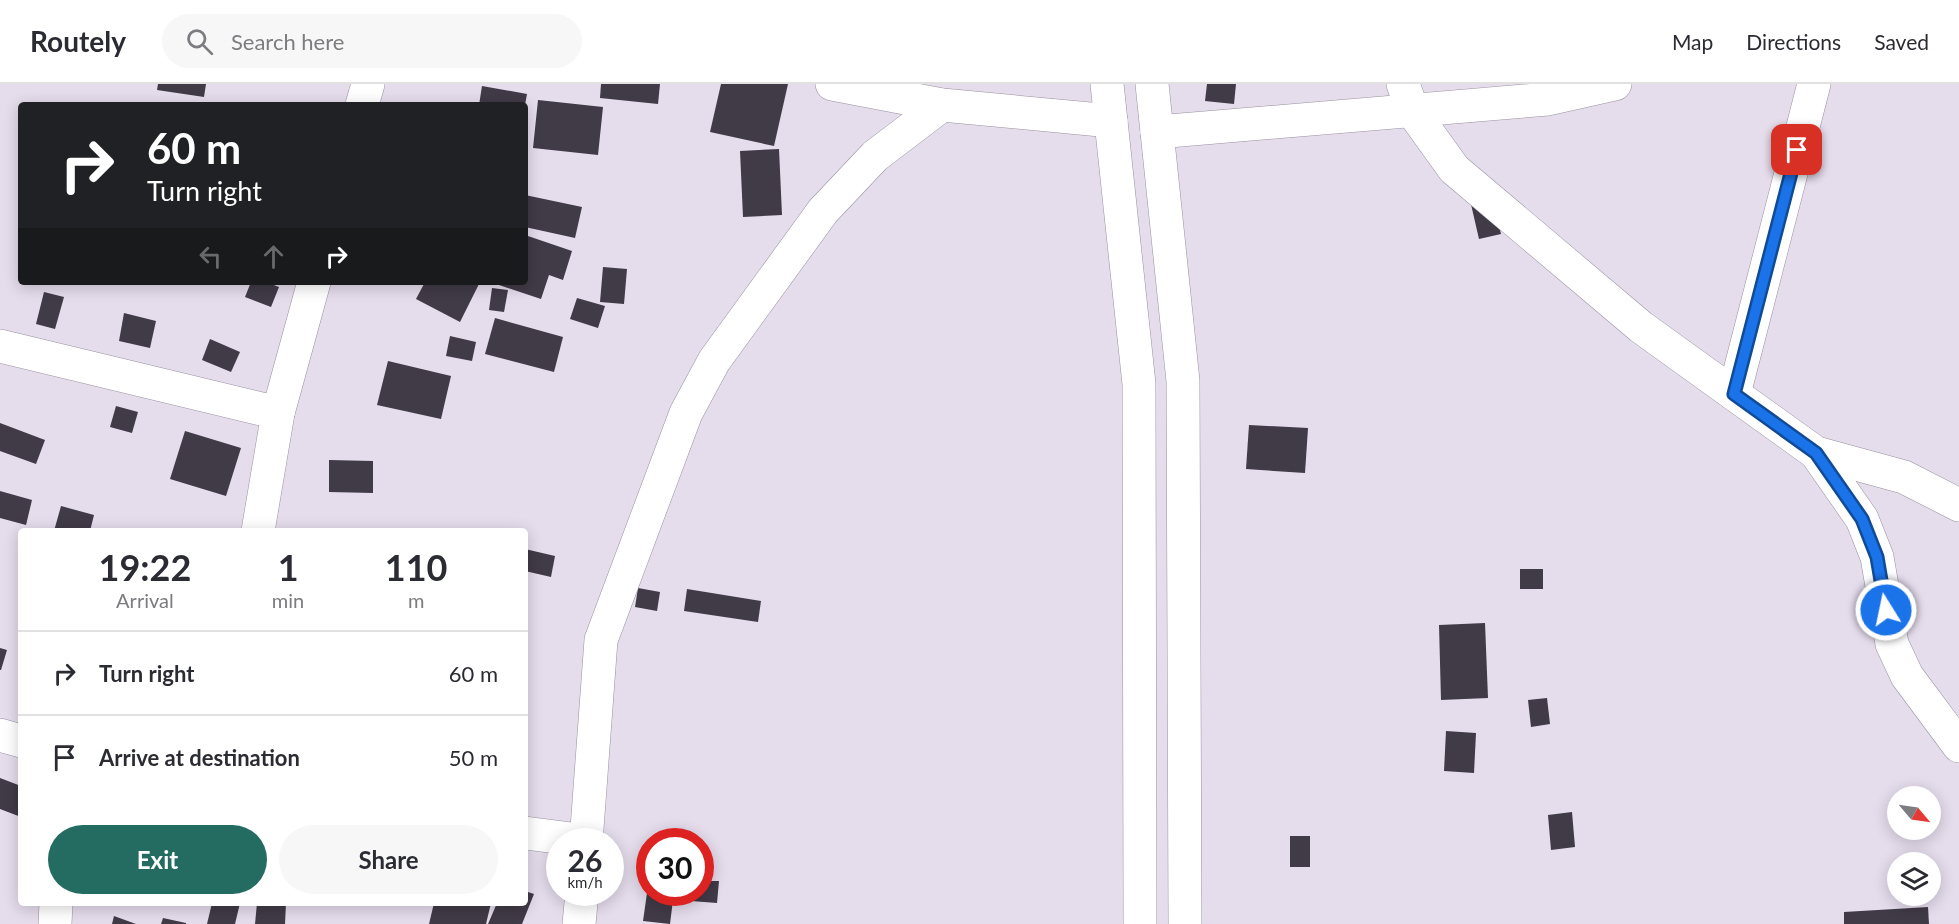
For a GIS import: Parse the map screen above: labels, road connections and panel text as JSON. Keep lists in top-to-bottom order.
{
  "north": "bottom right",
  "page": {
    "header": "Routely",
    "search": "Search here",
    "nav": ["Map", "Directions", "Saved"],
    "turn": ["60 m", "Turn right"],
    "eta": [
      "19:22",
      "Arrival",
      "1",
      "min",
      "110",
      "m"
    ],
    "list": [
      {
        "name": "Turn right",
        "value": "60 m"
      },
      {
        "name": "Arrive at destination",
        "value": "50 m"
      }
    ],
    "buttons": ["Exit", "Share"],
    "speed": "26 km/h",
    "limit": "30"
  }
}
